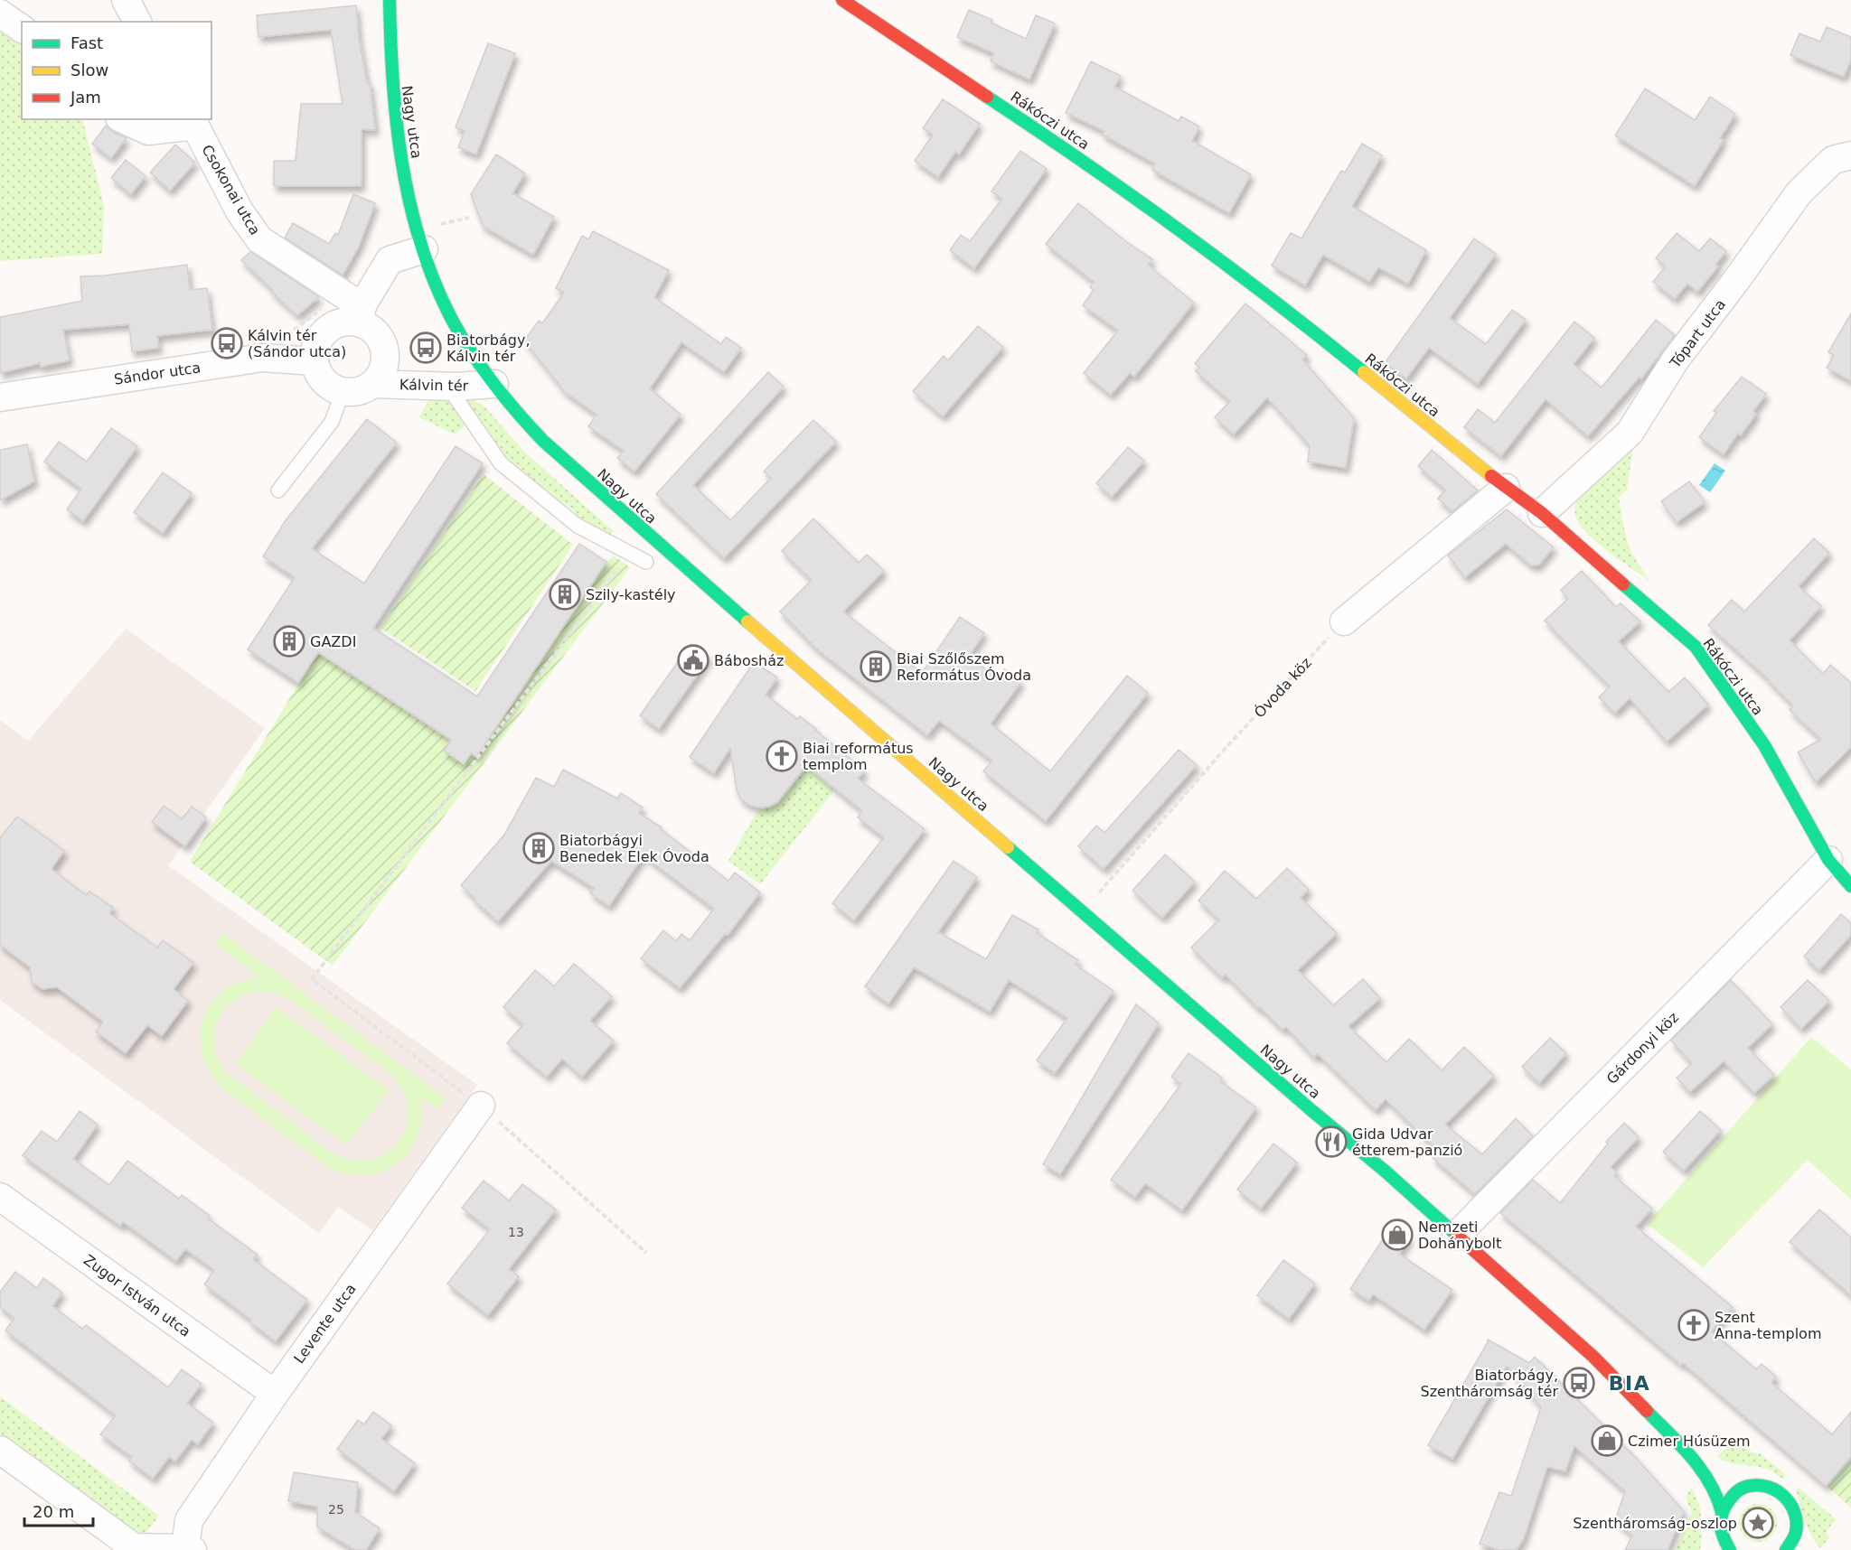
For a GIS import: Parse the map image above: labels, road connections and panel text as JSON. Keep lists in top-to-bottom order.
{
  "streets": {
    "main road": ["Rákóczi utca", "Nagy utca"],
    "street": [
      "Csokonai utca",
      "Tópart utca",
      "Sándor utca",
      "Kálvin tér",
      "Gárdonyi köz",
      "Zugor István utca",
      "Levente utca"
    ],
    "path": ["Óvoda köz"]
  },
  "crossings": [
    ["Rákóczi utca", "Tópart utca"],
    ["Rákóczi utca", "Gárdonyi köz"],
    ["Nagy utca", "Kálvin tér"],
    ["Nagy utca", "Óvoda köz"],
    ["Nagy utca", "Gárdonyi köz"],
    ["Csokonai utca", "Sándor utca"],
    ["Csokonai utca", "Kálvin tér"],
    ["Sándor utca", "Kálvin tér"],
    ["Zugor István utca", "Levente utca"]
  ],
  "districts": ["BIA"],
  "places": {
    "bus stop": ["Kálvin tér (Sándor utca)", "Biatorbágy, Kálvin tér", "Biatorbágy, Szentháromság tér"],
    "building": [
      "Szily-kastély",
      "GAZDI",
      "Biai Szőlőszem Református Óvoda",
      "Biatorbágyi Benedek Elek Óvoda"
    ],
    "public building": ["Bábosház"],
    "church": ["Biai református templom", "Szent Anna-templom"],
    "restaurant": ["Gida Udvar étterem-panzió"],
    "shop": ["Nemzeti Dohánybolt", "Czimer Húsüzem"],
    "place": ["Szentháromság-oszlop"]
  },
  "house_numbers": ["13", "25"],
  "legend": ["Fast", "Slow", "Jam"],
  "scale_bar": "20 m"
}
